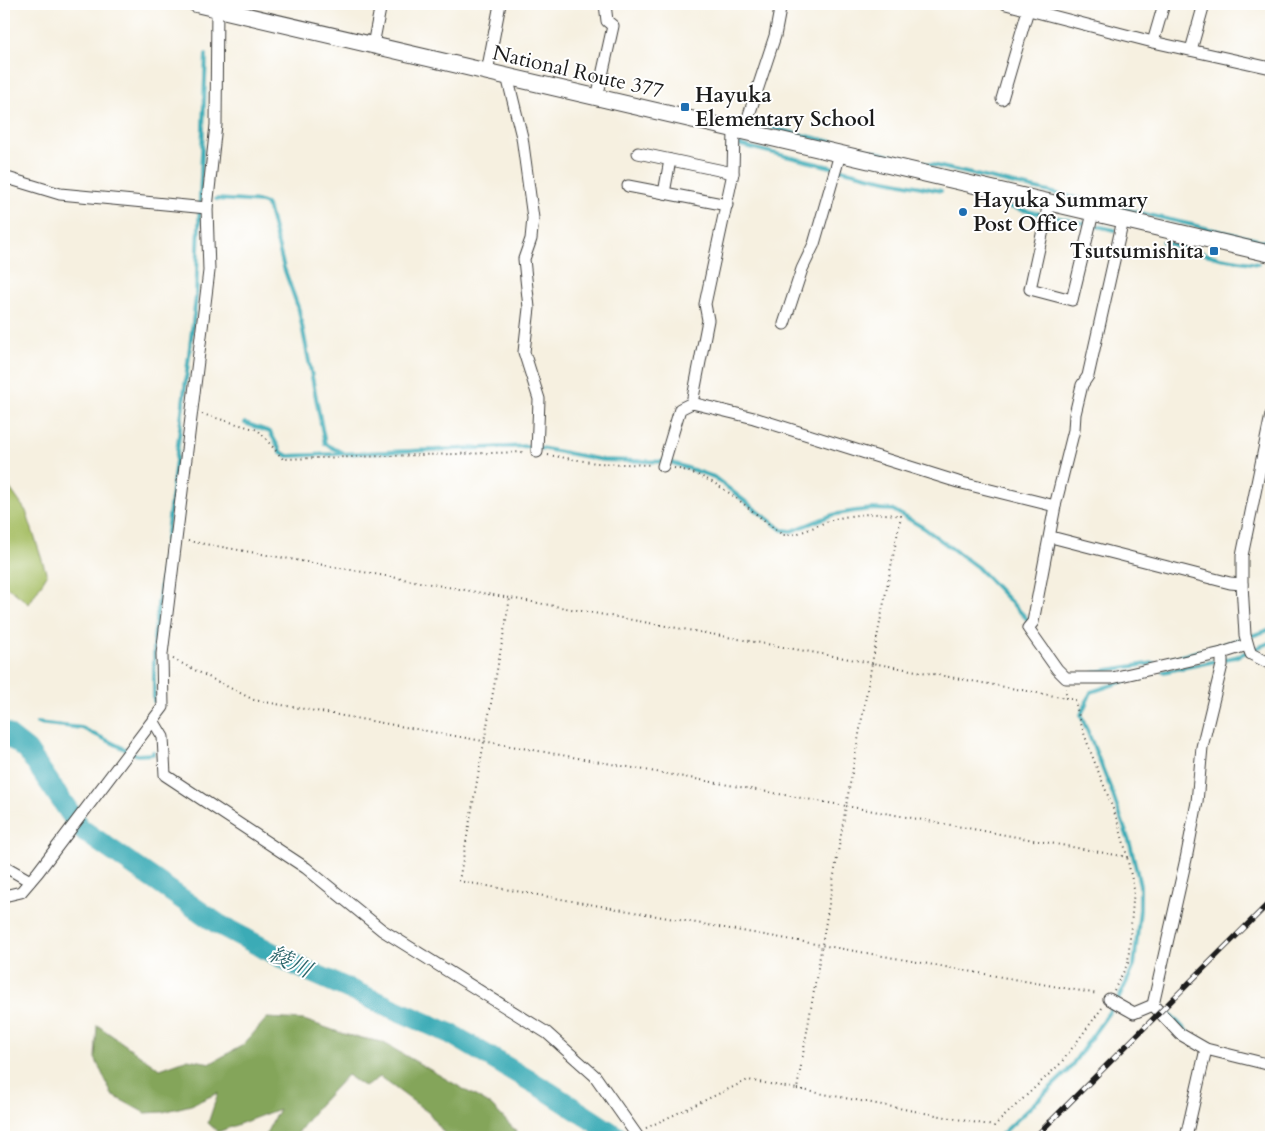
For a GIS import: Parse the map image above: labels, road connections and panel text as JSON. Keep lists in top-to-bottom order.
{
  "streets": {
    "highway": ["National Route 377"]
  },
  "water": ["綾川"],
  "places": {
    "transit": ["Hayuka Elementary School", "Tsutsumishita"],
    "other": ["Hayuka Summary Post Office"]
  }
}
